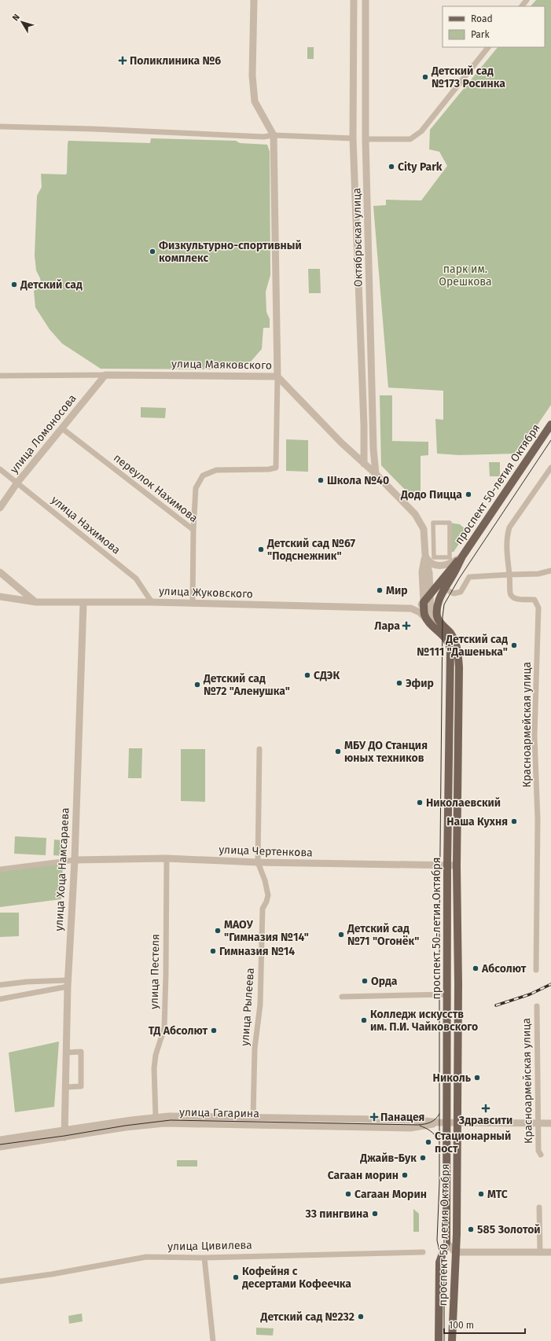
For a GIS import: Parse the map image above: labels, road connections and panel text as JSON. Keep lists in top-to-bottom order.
{
  "streets": {
    "main road": ["проспект 50-летия Октября"],
    "street": [
      "Октябрьская улица",
      "улица Маяковского",
      "улица Ломоносова",
      "переулок Нахимова",
      "улица Нахимова",
      "улица Жуковского",
      "Красноармейская улица",
      "улица Чертенкова",
      "улица Хоца Намсараева",
      "улица Пестеля",
      "улица Рылеева",
      "улица Гагарина",
      "улица Цивилева"
    ]
  },
  "crossings": [
    ["улица Маяковского", "улица Ломоносова"],
    ["улица Маяковского", "переулок Нахимова"],
    ["улица Ломоносова", "переулок Нахимова"],
    ["улица Ломоносова", "улица Нахимова"],
    ["проспект 50-летия Октября", "улица Чертенкова"],
    ["переулок Нахимова", "улица Жуковского"],
    ["улица Нахимова", "улица Жуковского"],
    ["улица Жуковского", "улица Хоца Намсараева"],
    ["улица Чертенкова", "улица Хоца Намсараева"],
    ["улица Чертенкова", "улица Пестеля"],
    ["улица Чертенкова", "улица Рылеева"],
    ["улица Хоца Намсараева", "улица Гагарина"],
    ["улица Пестеля", "улица Гагарина"],
    ["улица Рылеева", "улица Гагарина"]
  ],
  "parks": ["парк им. Орешкова"],
  "places": {
    "health": [
      "Поликлиника №6",
      "Лара",
      "Здравсити",
      "Панацея"
    ],
    "other": [
      "Детский сад №173 Росинка",
      "City Park",
      "Физкультурно-спортивный комплекс",
      "Детский сад",
      "Школа №40",
      "Додо Пицца",
      "Детский сад №67 \"Подснежник\"",
      "Мир",
      "Детский сад №111 \"Дашенька\"",
      "СДЭК",
      "Эфир",
      "Детский сад №72 \"Аленушка\"",
      "МБУ ДО Станция юных техников",
      "Николаевский",
      "Наша Кухня",
      "МАОУ \"Гимназия №14\"",
      "Детский сад №71 \"Огонёк\"",
      "Гимназия №14",
      "Абсолют",
      "Орда",
      "Колледж искусств им. П.И. Чайковского",
      "ТД Абсолют",
      "Николь",
      "Стационарный пост",
      "Джайв-Бук",
      "Сагаан морин",
      "Сагаан Морин",
      "МТС",
      "33 пингвина",
      "585 Золотой",
      "Кофейня с десертами Кофеечка",
      "Детский сад №232"
    ]
  },
  "legend": ["Road", "Park"],
  "scale_bar": "100 m",
  "north": "top left"
}
